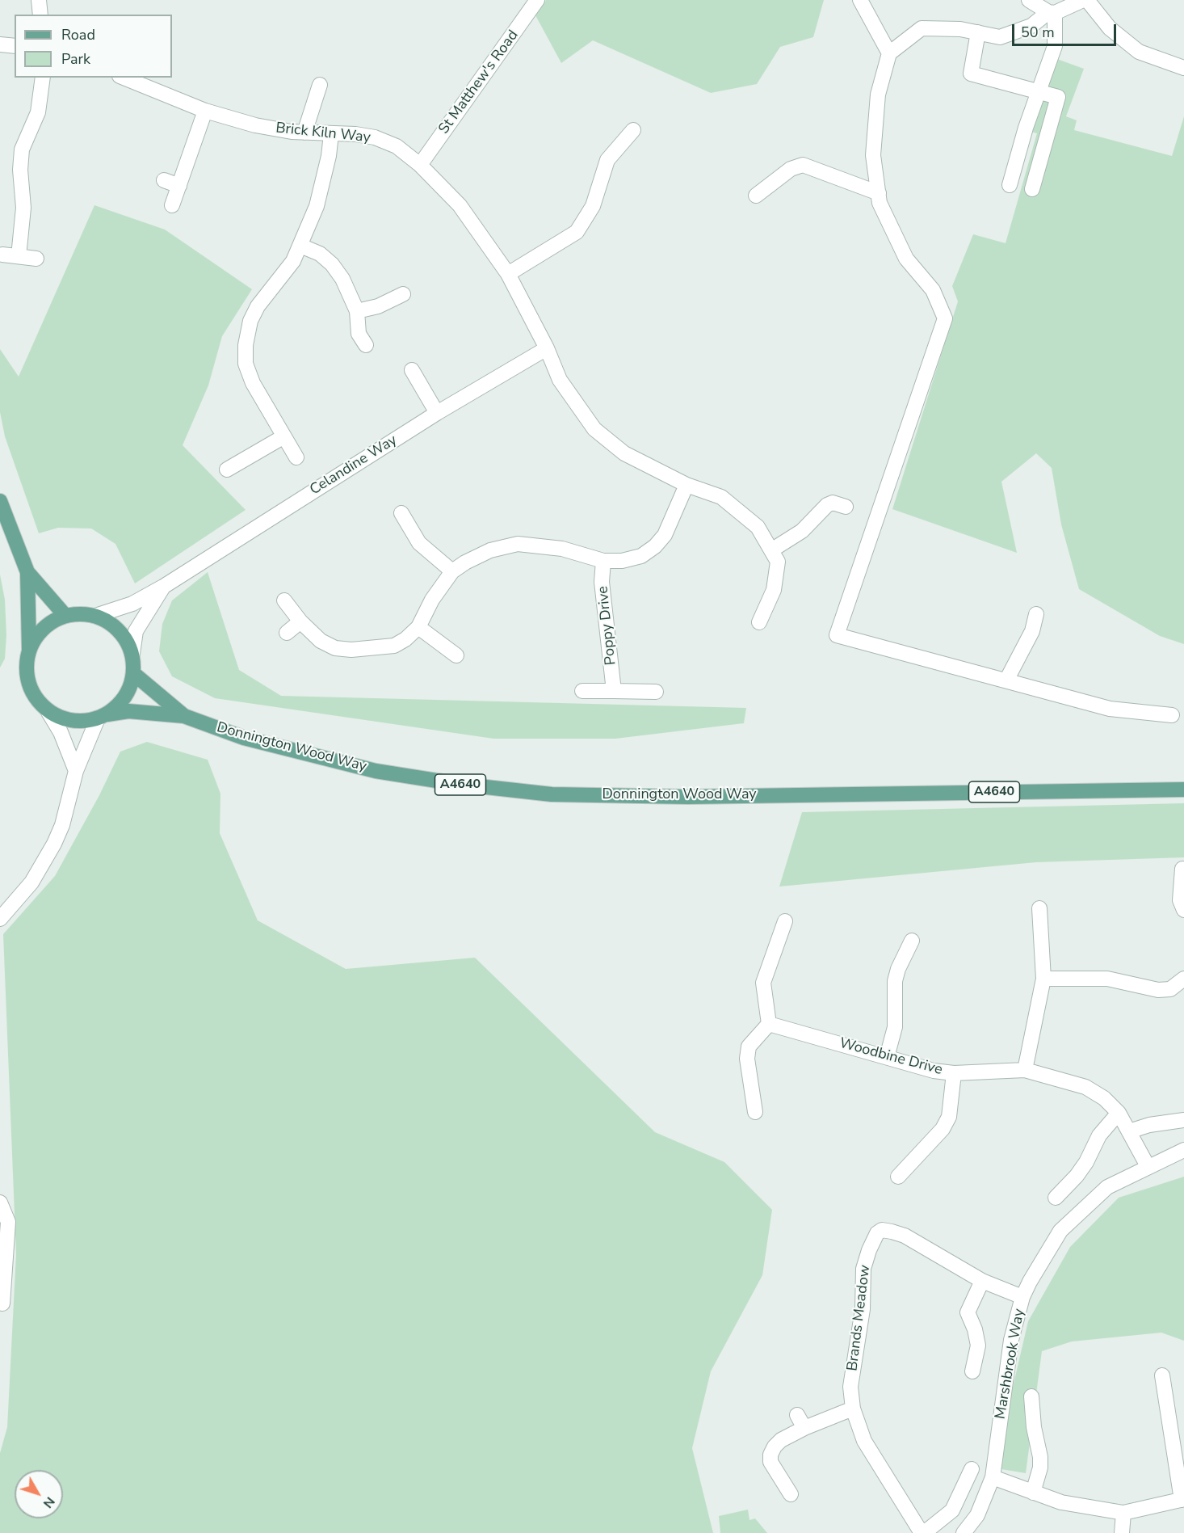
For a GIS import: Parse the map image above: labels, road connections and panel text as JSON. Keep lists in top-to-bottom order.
{
  "streets": {
    "main road": ["Donnington Wood Way", "A4640"],
    "street": [
      "St Matthew's Road",
      "Brick Kiln Way",
      "Celandine Way",
      "Poppy Drive",
      "Woodbine Drive",
      "Brands Meadow",
      "Marshbrook Way"
    ]
  },
  "crossings": [
    ["St Matthew's Road", "Brick Kiln Way"],
    ["Brick Kiln Way", "Celandine Way"],
    ["Celandine Way", "Donnington Wood Way"],
    ["Celandine Way", "A4640"],
    ["Donnington Wood Way", "A4640"],
    ["Woodbine Drive", "Marshbrook Way"],
    ["Brands Meadow", "Marshbrook Way"]
  ],
  "legend": ["Road", "Park"],
  "scale_bar": "50 m",
  "north": "bottom right"
}
